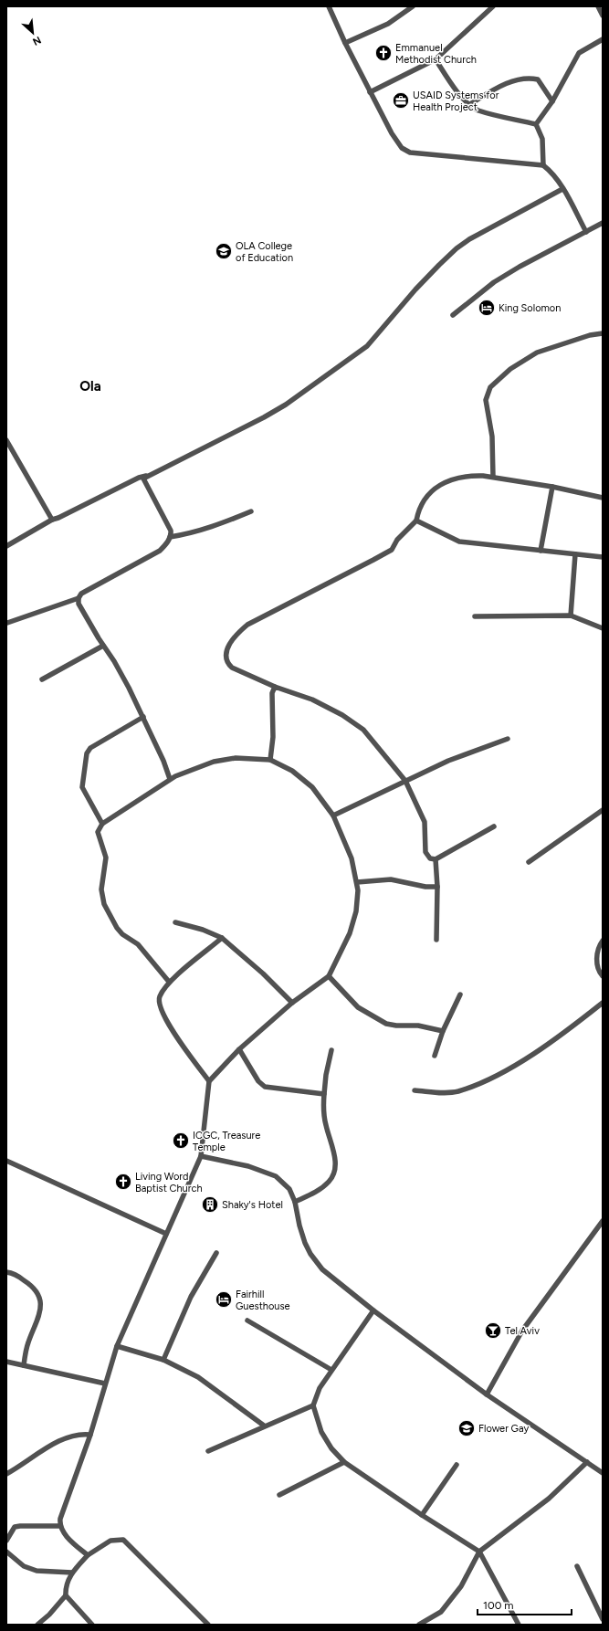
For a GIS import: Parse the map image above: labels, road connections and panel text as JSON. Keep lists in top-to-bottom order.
{
  "districts": ["Ola"],
  "places": {
    "church": ["Emmanuel Methodist Church", "ICGC, Treasure Temple", "Living Word Baptist Church"],
    "office": ["USAID Systems for Health Project"],
    "school or university": ["OLA College of Education", "Flower Gay"],
    "hotel": ["King Solomon", "Fairhill Guesthouse"],
    "building": ["Shaky's Hotel"],
    "bar": ["Tel Aviv"]
  },
  "scale_bar": "100 m",
  "north": "bottom right"
}
